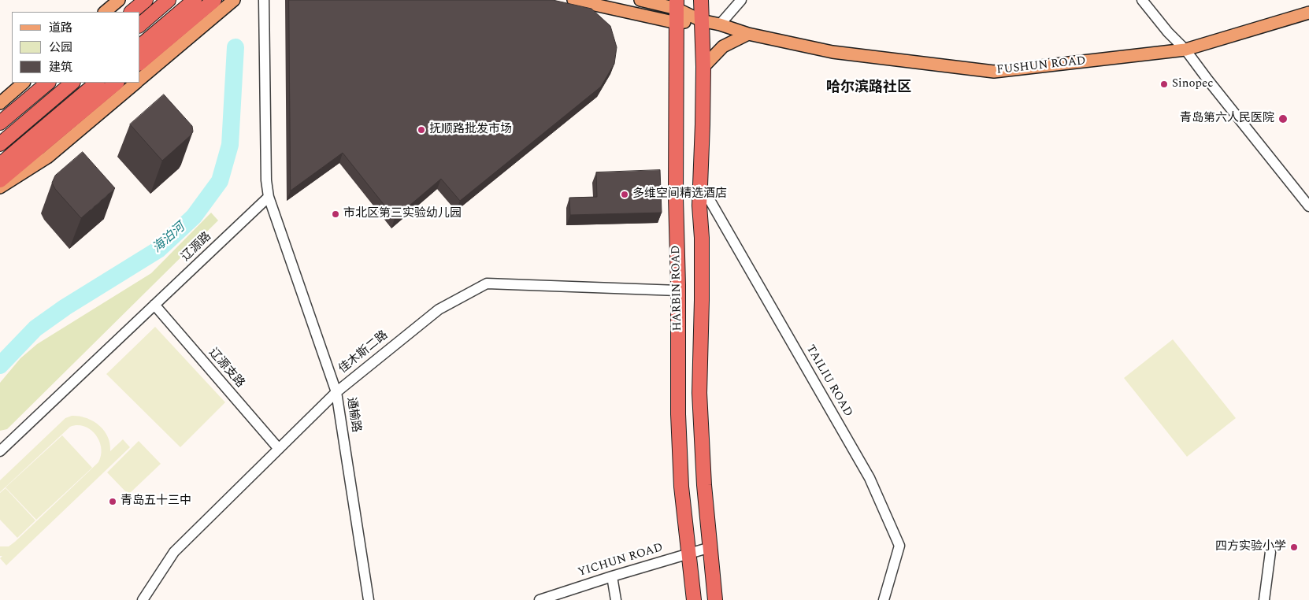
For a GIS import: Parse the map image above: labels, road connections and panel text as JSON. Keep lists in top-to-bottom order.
{
  "streets": {
    "highway": ["HARBIN ROAD"],
    "main road": ["FUSHUN ROAD"],
    "street": [
      "辽源路",
      "佳木斯二路",
      "辽源支路",
      "TAILIU ROAD",
      "通榆路",
      "YICHUN ROAD"
    ]
  },
  "crossings": [
    ["FUSHUN ROAD", "HARBIN ROAD"],
    ["辽源路", "辽源支路"],
    ["辽源路", "通榆路"],
    ["HARBIN ROAD", "佳木斯二路"],
    ["HARBIN ROAD", "TAILIU ROAD"],
    ["HARBIN ROAD", "YICHUN ROAD"],
    ["佳木斯二路", "辽源支路"],
    ["佳木斯二路", "通榆路"]
  ],
  "districts": ["哈尔滨路社区"],
  "water": ["海泊河"],
  "places": [
    "Sinopec",
    "青岛第六人民医院",
    "抚顺路批发市场",
    "多维空间精选酒店",
    "市北区第三实验幼儿园",
    "青岛五十三中",
    "四方实验小学"
  ],
  "legend": ["道路", "公园", "建筑"]
}
